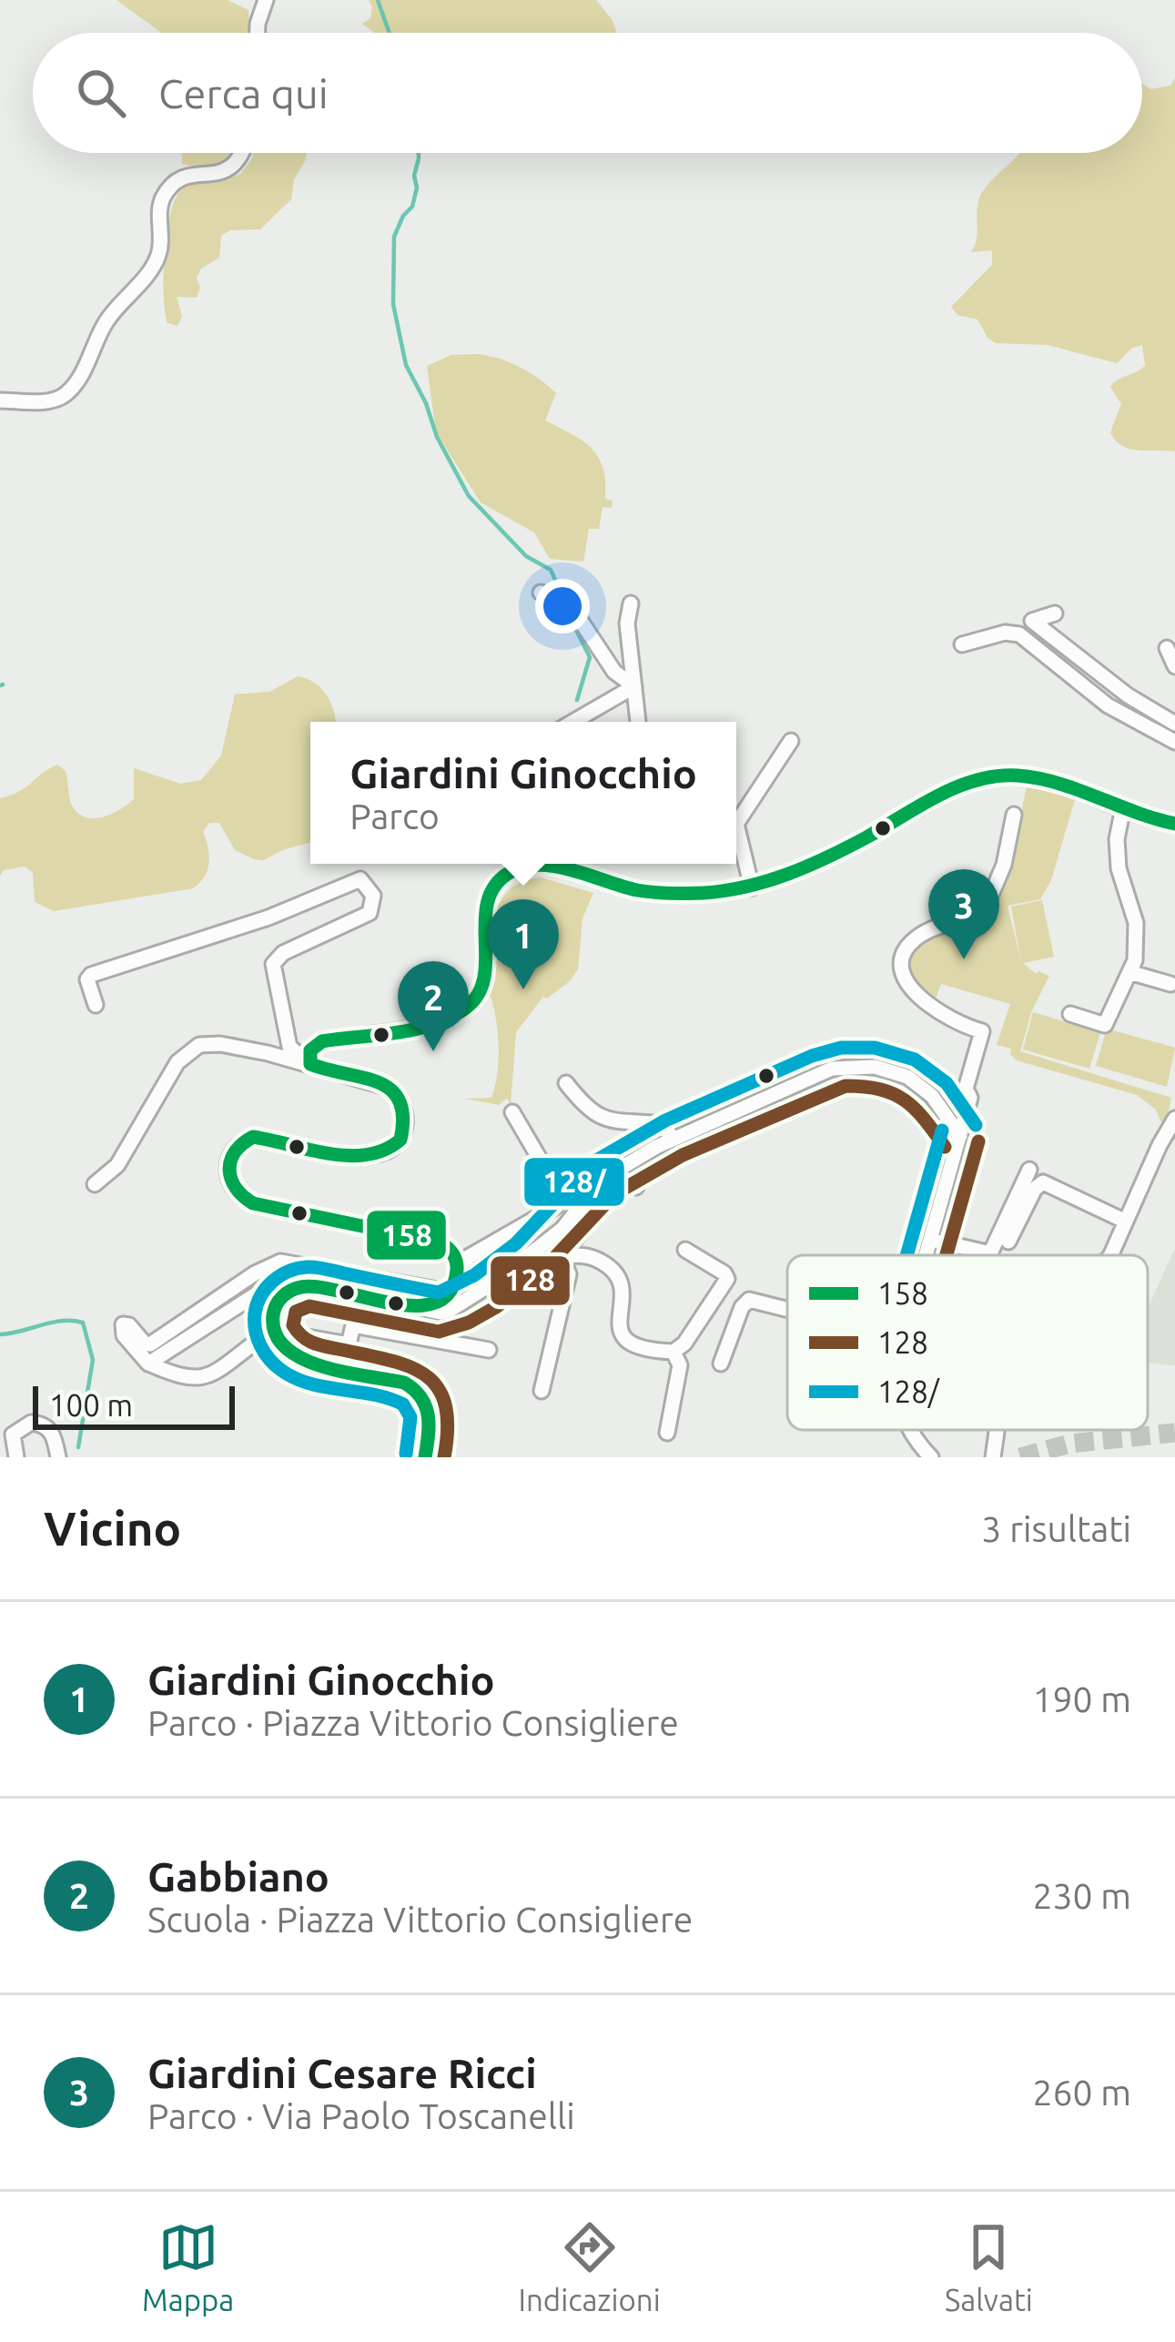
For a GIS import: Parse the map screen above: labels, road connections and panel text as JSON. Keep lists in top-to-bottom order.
{
  "lines": ["transit line 158", "transit line 128/", "transit line 128"],
  "legend": ["158", "128", "128/"],
  "scale_bar": "100 m",
  "page": {
    "search": "Cerca qui",
    "popup": ["Giardini Ginocchio", "Parco"],
    "pins": ["3", "1", "2"],
    "scale": "100 m",
    "heading": ["Vicino", "3 risultati"],
    "list": [
      {
        "mark": "1",
        "name": "Giardini Ginocchio",
        "note": "Parco · Piazza Vittorio Consigliere",
        "value": "190 m"
      },
      {
        "mark": "2",
        "name": "Gabbiano",
        "note": "Scuola · Piazza Vittorio Consigliere",
        "value": "230 m"
      },
      {
        "mark": "3",
        "name": "Giardini Cesare Ricci",
        "note": "Parco · Via Paolo Toscanelli",
        "value": "260 m"
      }
    ],
    "nav": ["Mappa", "Indicazioni", "Salvati"]
  }
}
